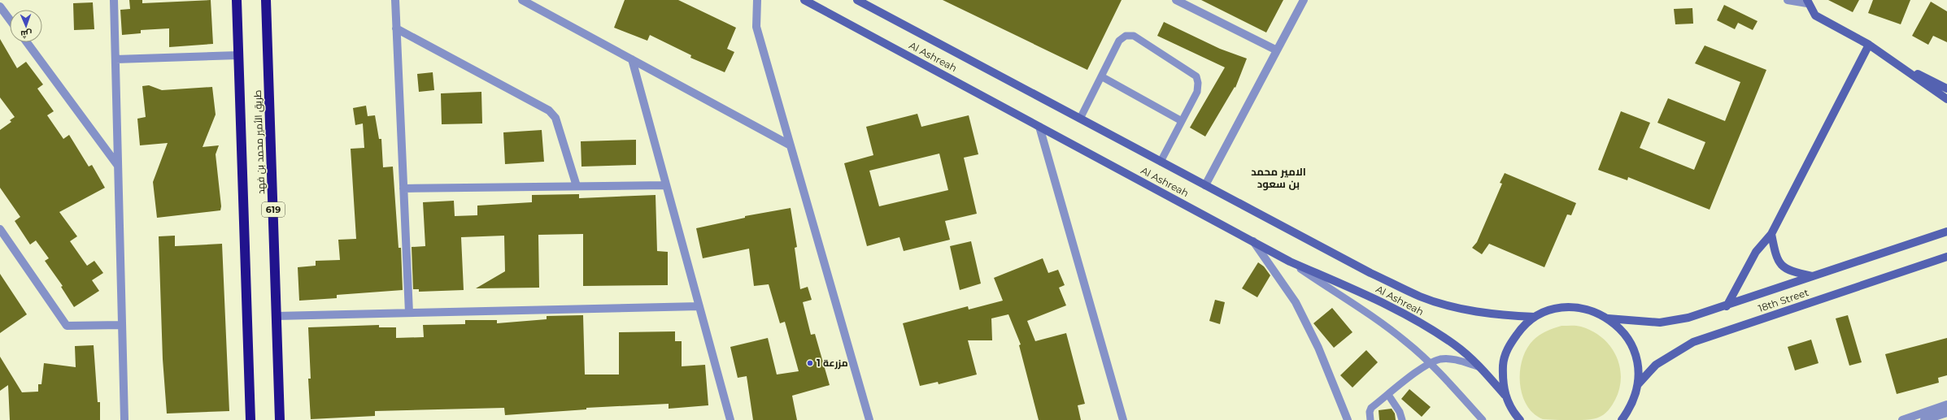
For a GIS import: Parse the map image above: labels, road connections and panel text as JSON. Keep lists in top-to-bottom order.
{
  "streets": {
    "highway": ["طريق الأمير محمد بن فهد", "619"],
    "street": ["Al Ashreah", "18th Street"]
  },
  "districts": ["الامير محمد بن سعود"],
  "places": ["مزرعة 1"],
  "north": "bottom"
}
